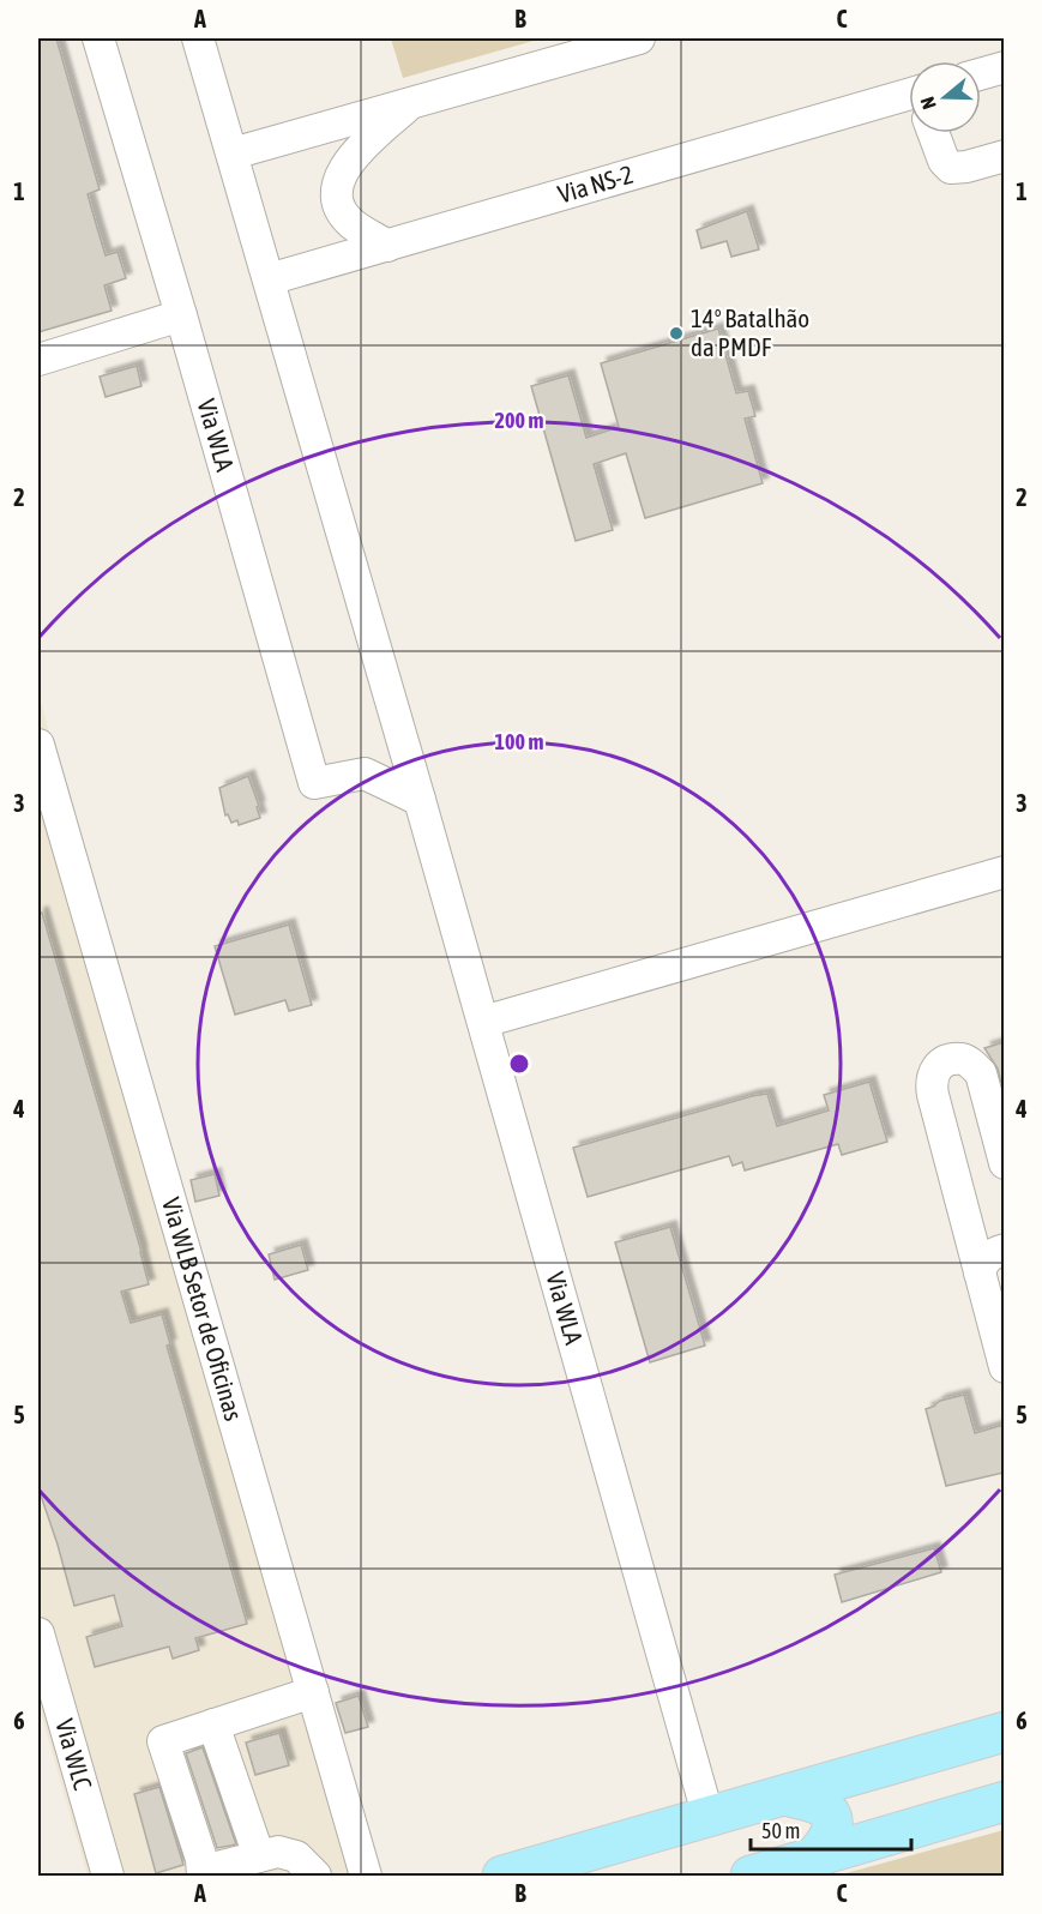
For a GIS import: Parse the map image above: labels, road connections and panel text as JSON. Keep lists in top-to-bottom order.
{
  "streets": {
    "street": [
      "Via NS-2",
      "Via WLA",
      "Via WLB Setor de Oficinas",
      "Via WLC"
    ]
  },
  "crossings": [
    ["Via NS-2", "Via WLA"]
  ],
  "places": ["14º Batalhão da PMDF"],
  "scale_bar": "50 m",
  "north": "left",
  "grid": {
    "columns": ["A", "B", "C"],
    "rows": [
      "1",
      "2",
      "3",
      "4",
      "5",
      "6"
    ]
  },
  "rings": ["200 m", "100 m"]
}
